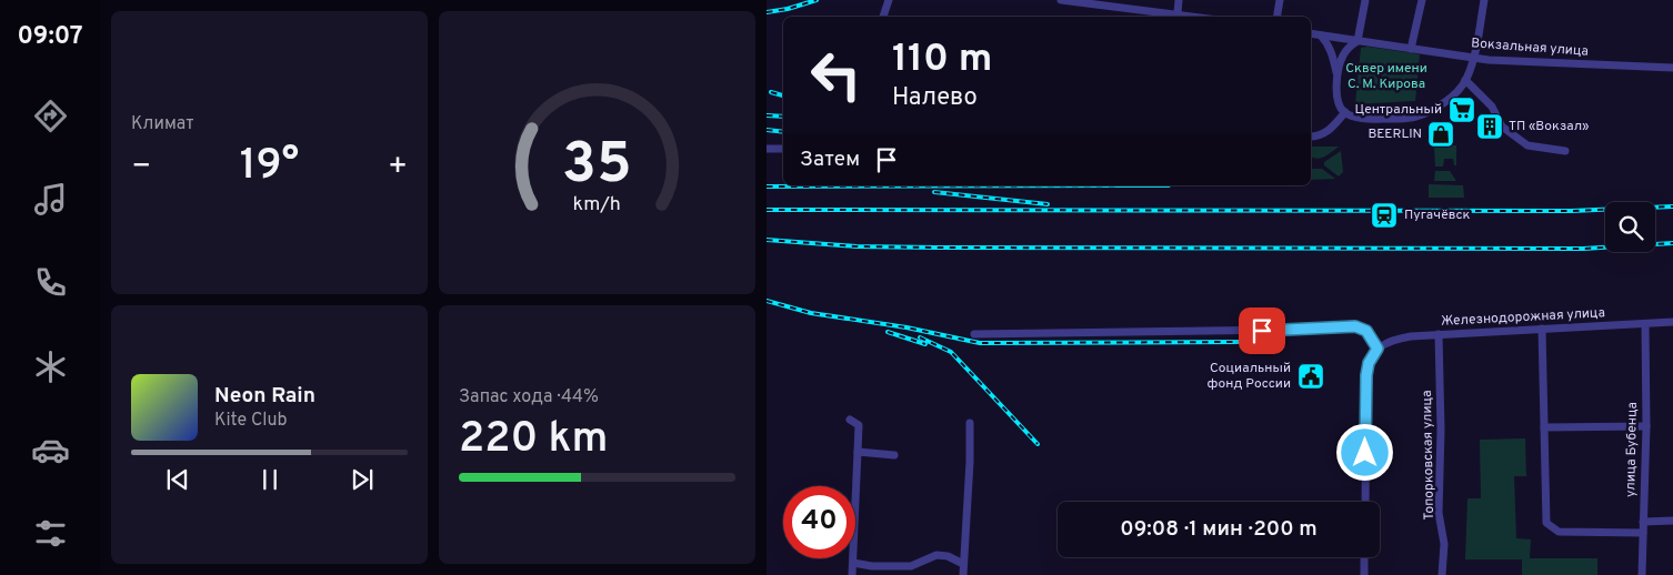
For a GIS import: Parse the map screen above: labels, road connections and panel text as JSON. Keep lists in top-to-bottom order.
{
  "streets": {
    "street": [
      "Вокзальная улица",
      "Железнодорожная улица",
      "улица Бубенца",
      "Топорковская улица"
    ]
  },
  "crossings": [
    ["Железнодорожная улица", "улица Бубенца"],
    ["Железнодорожная улица", "Топорковская улица"]
  ],
  "parks": ["Сквер имени С. М. Кирова"],
  "places": {
    "supermarket": ["Центральный"],
    "building": ["ТП «Вокзал»"],
    "shop": ["BEERLIN"],
    "station": ["Пугачёвск"],
    "public building": ["Социальный фонд России"]
  },
  "page": {
    "tabs": "09:07",
    "tile": [
      "Климат",
      ["Запас хода · 44%", "220 km"]
    ],
    "turn": ["110 m", "Налево"],
    "then": "Затем",
    "heat": ["−", "19°", "+"],
    "song": ["Neon Rain", "Kite Club"],
    "limit": "40",
    "trip": "09:08 · 1 мин · 200 m",
    "gauge": ["35", "km/h"]
  }
}
